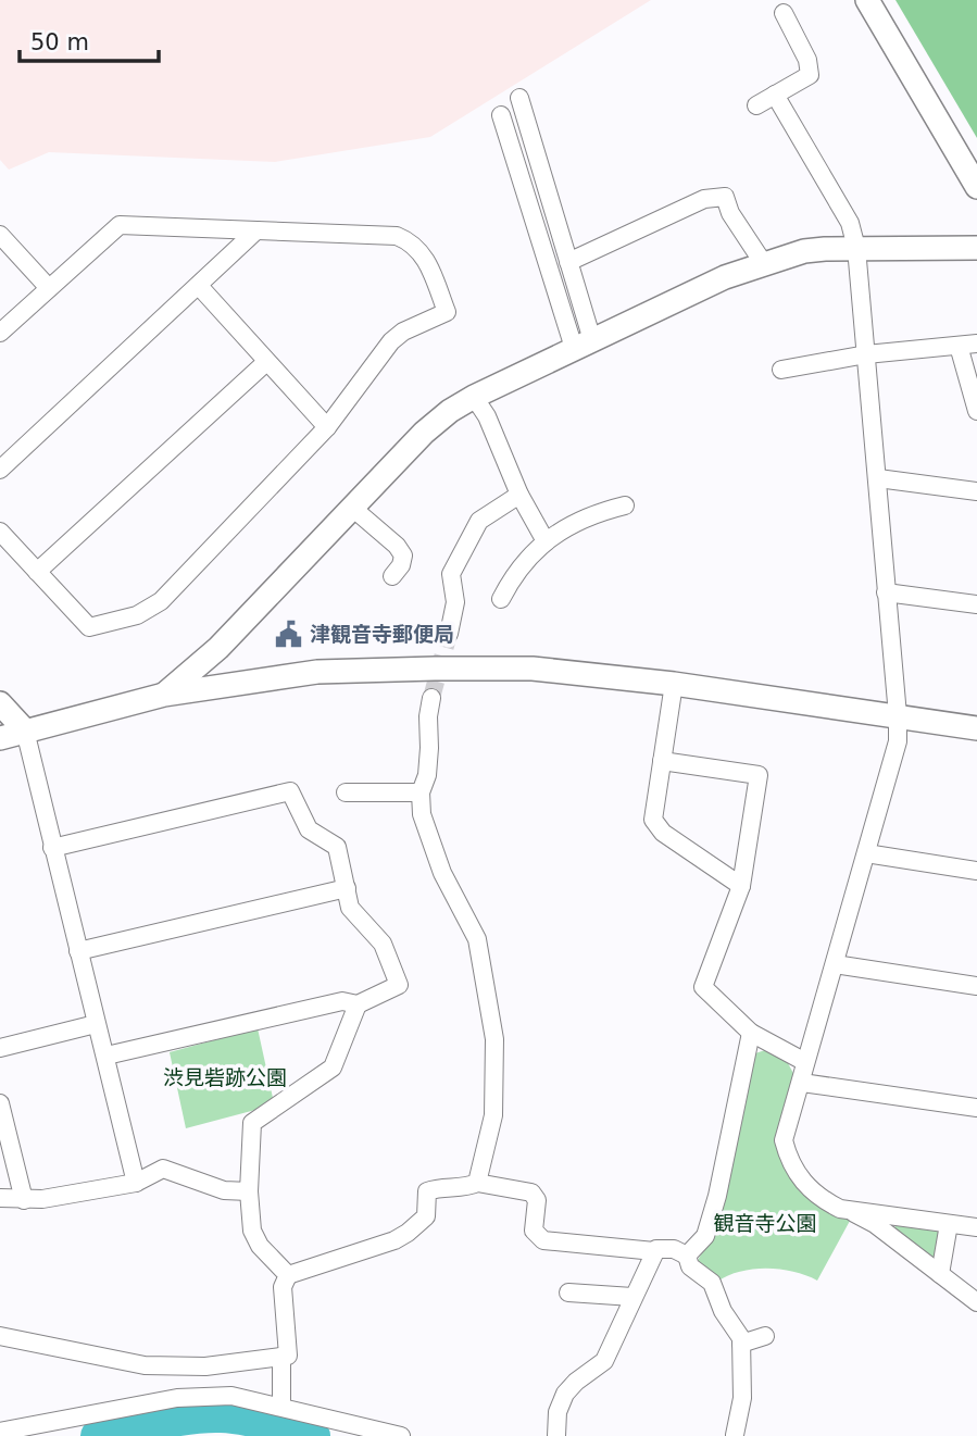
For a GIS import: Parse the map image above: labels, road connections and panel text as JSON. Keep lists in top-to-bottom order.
{
  "parks": ["渋見砦跡公園", "観音寺公園"],
  "places": {
    "public building": ["津観音寺郵便局"]
  },
  "scale_bar": "50 m"
}
